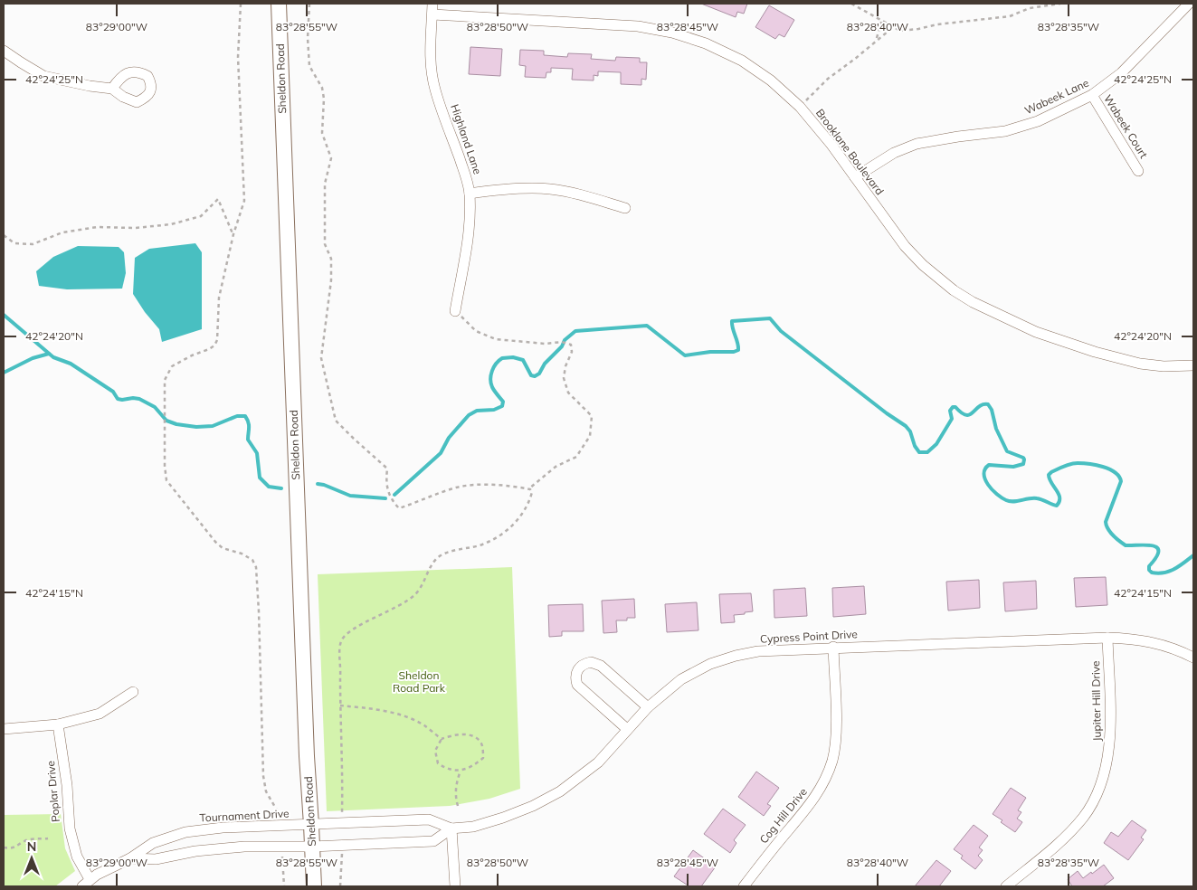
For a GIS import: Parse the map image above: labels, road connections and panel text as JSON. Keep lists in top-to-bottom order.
{
  "streets": {
    "main road": ["Sheldon Road"],
    "street": [
      "Wabeek Lane",
      "Wabeek Court",
      "Highland Lane",
      "Brooklane Boulevard",
      "Cypress Point Drive",
      "Jupiter Hill Drive",
      "Poplar Drive",
      "Tournament Drive",
      "Cog Hill Drive"
    ]
  },
  "crossings": [
    ["Sheldon Road", "Cypress Point Drive"],
    ["Sheldon Road", "Tournament Drive"],
    ["Wabeek Lane", "Wabeek Court"],
    ["Wabeek Lane", "Brooklane Boulevard"],
    ["Highland Lane", "Brooklane Boulevard"],
    ["Cypress Point Drive", "Jupiter Hill Drive"],
    ["Cypress Point Drive", "Tournament Drive"],
    ["Cypress Point Drive", "Cog Hill Drive"],
    ["Poplar Drive", "Tournament Drive"]
  ],
  "parks": ["Sheldon Road Park"],
  "north": "top",
  "coordinates": [
    "83°29'00\"W",
    "83°28'55\"W",
    "83°28'50\"W",
    "83°28'45\"W",
    "83°28'40\"W",
    "83°28'35\"W",
    "42°24'25\"N",
    "42°24'20\"N",
    "42°24'15\"N"
  ]
}
